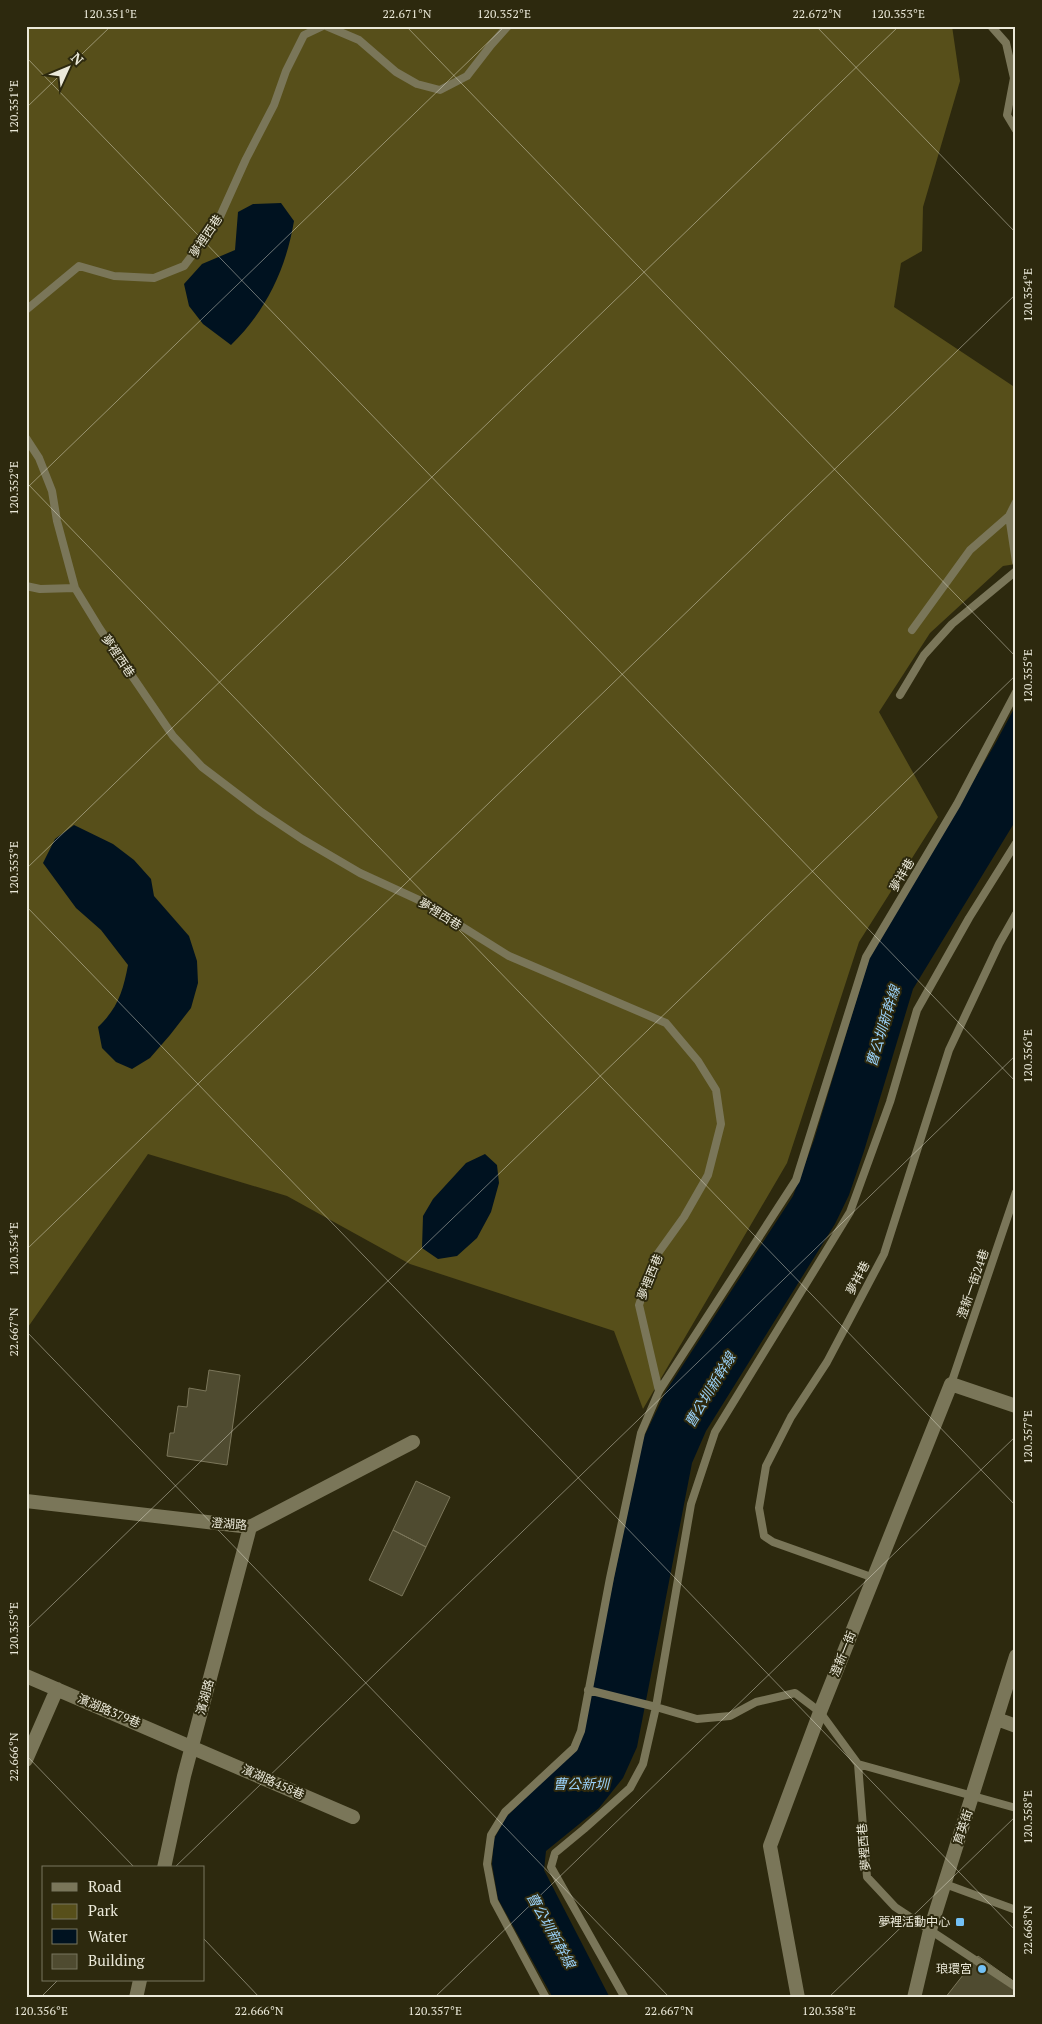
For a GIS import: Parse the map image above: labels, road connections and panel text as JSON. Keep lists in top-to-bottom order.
{
  "streets": {
    "street": [
      "澄湖路",
      "澄新一街",
      "濱湖路",
      "濱湖路379巷",
      "濱湖路458巷",
      "育英街"
    ],
    "lane": ["夢裡西巷", "夢祥巷", "澄新一街24巷"]
  },
  "crossings": [
    ["夢裡西巷", "夢祥巷"],
    ["夢裡西巷", "育英街"],
    ["夢祥巷", "澄新一街"],
    ["澄新一街24巷", "澄新一街"],
    ["澄湖路", "濱湖路"],
    ["濱湖路", "濱湖路379巷"],
    ["濱湖路", "濱湖路458巷"],
    ["濱湖路379巷", "濱湖路458巷"]
  ],
  "water": ["曹公圳新幹線", "曹公新圳"],
  "places": {
    "transit": ["夢裡活動中心"],
    "other": ["琅環宮"]
  },
  "legend": [
    "Road",
    "Park",
    "Water",
    "Building"
  ],
  "north": "top right",
  "coordinates": [
    "120.351°E",
    "22.671°N",
    "120.352°E",
    "22.672°N",
    "120.353°E",
    "120.354°E",
    "120.355°E",
    "120.356°E",
    "22.667°N",
    "120.357°E",
    "22.666°N",
    "120.358°E",
    "22.668°N"
  ]
}
